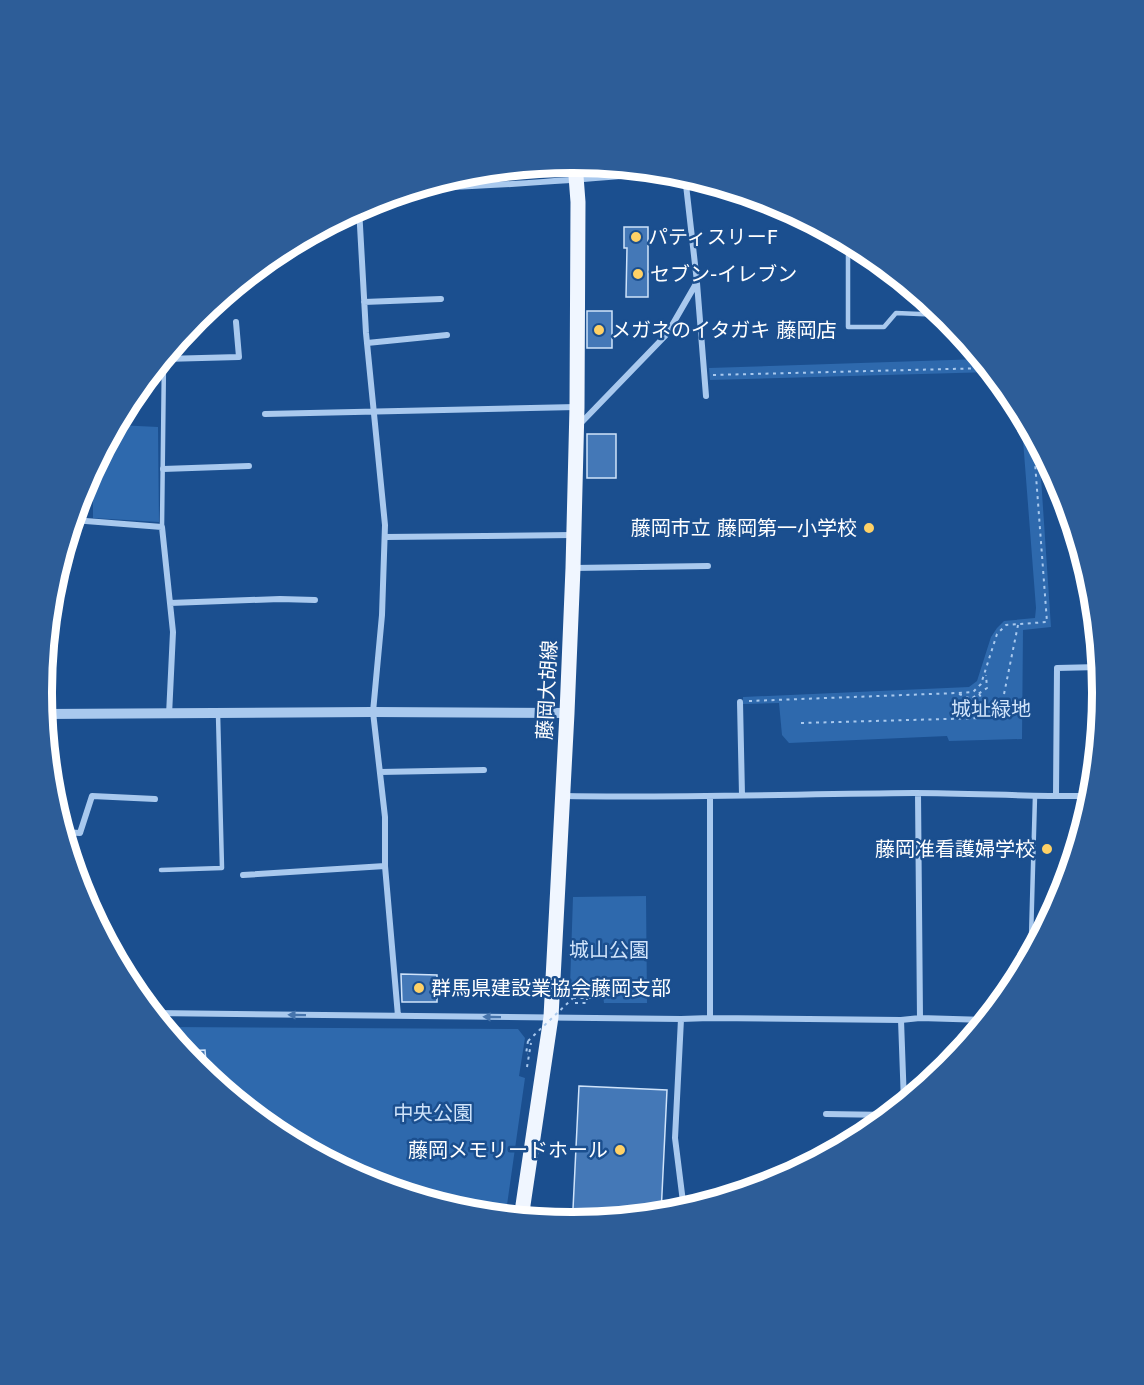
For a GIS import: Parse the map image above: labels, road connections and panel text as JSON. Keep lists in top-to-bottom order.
{
  "streets": {
    "main road": ["藤岡大胡線"]
  },
  "parks": ["城址緑地", "城山公園", "中央公園"],
  "places": [
    "パティスリーF",
    "セブン-イレブン",
    "メガネのイタガキ 藤岡店",
    "藤岡市立 藤岡第一小学校",
    "藤岡准看護婦学校",
    "群馬県建設業協会藤岡支部",
    "藤岡メモリードホール"
  ]
}
